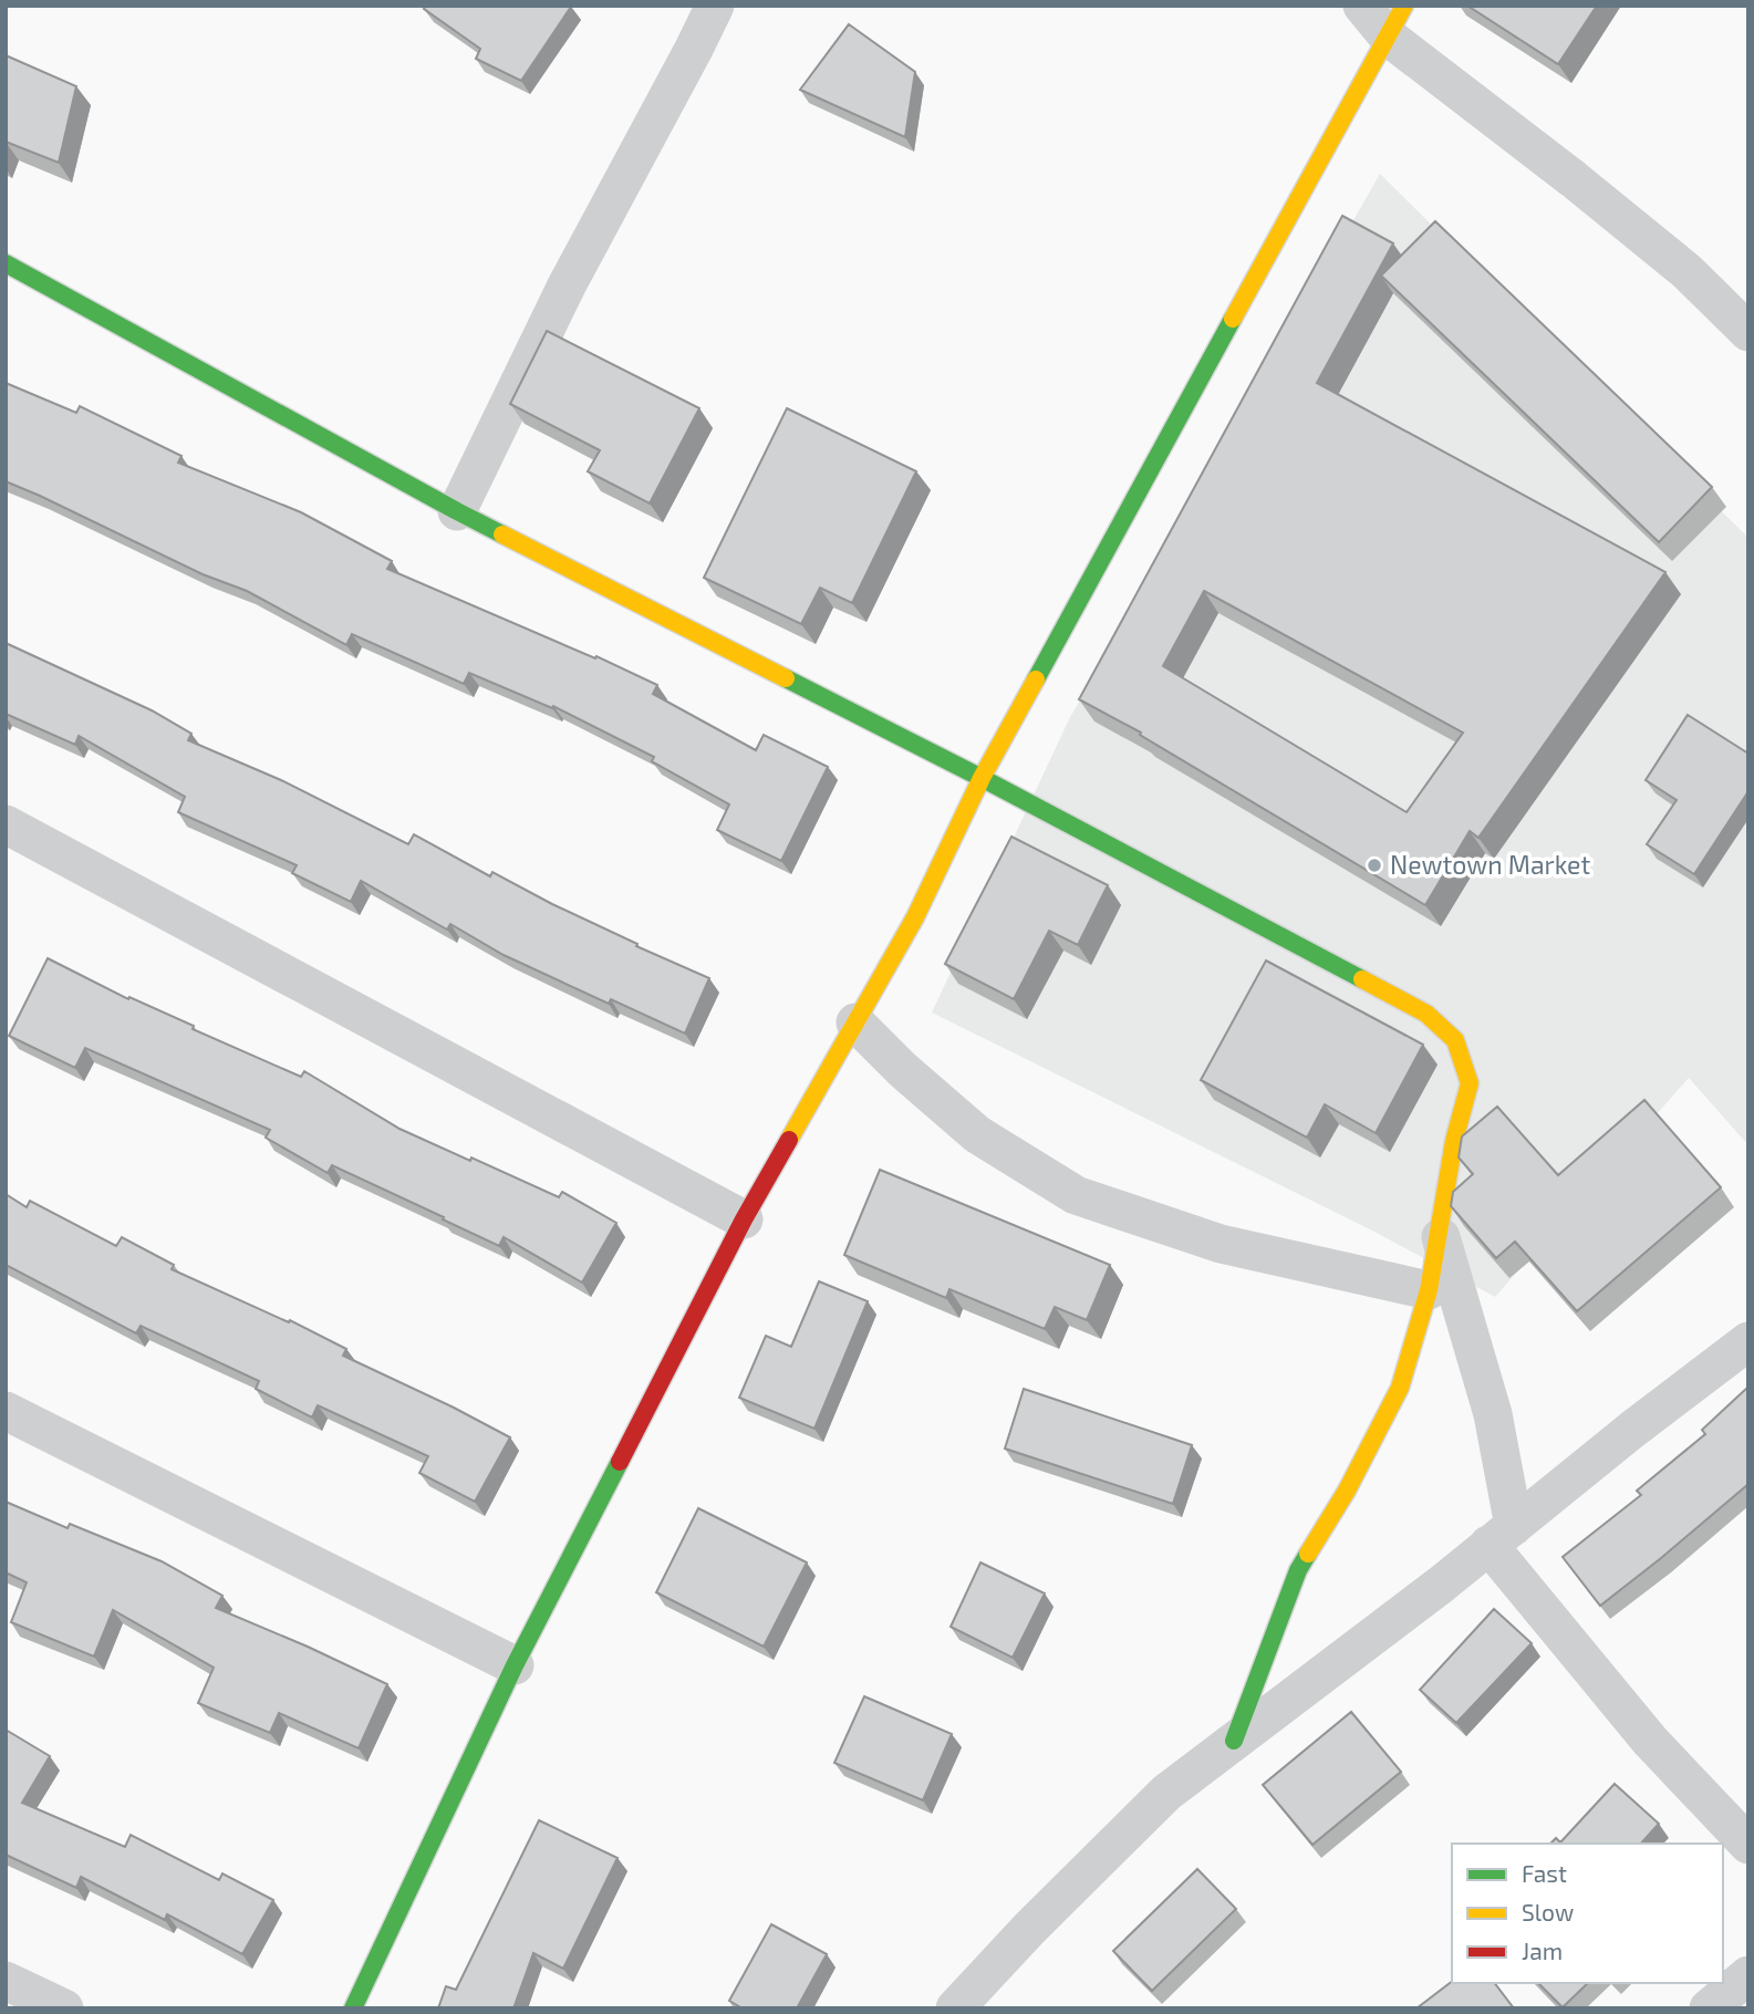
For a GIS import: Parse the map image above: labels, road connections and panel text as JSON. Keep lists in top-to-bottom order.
{
  "places": ["Newtown Market"],
  "legend": ["Fast", "Slow", "Jam"]
}
